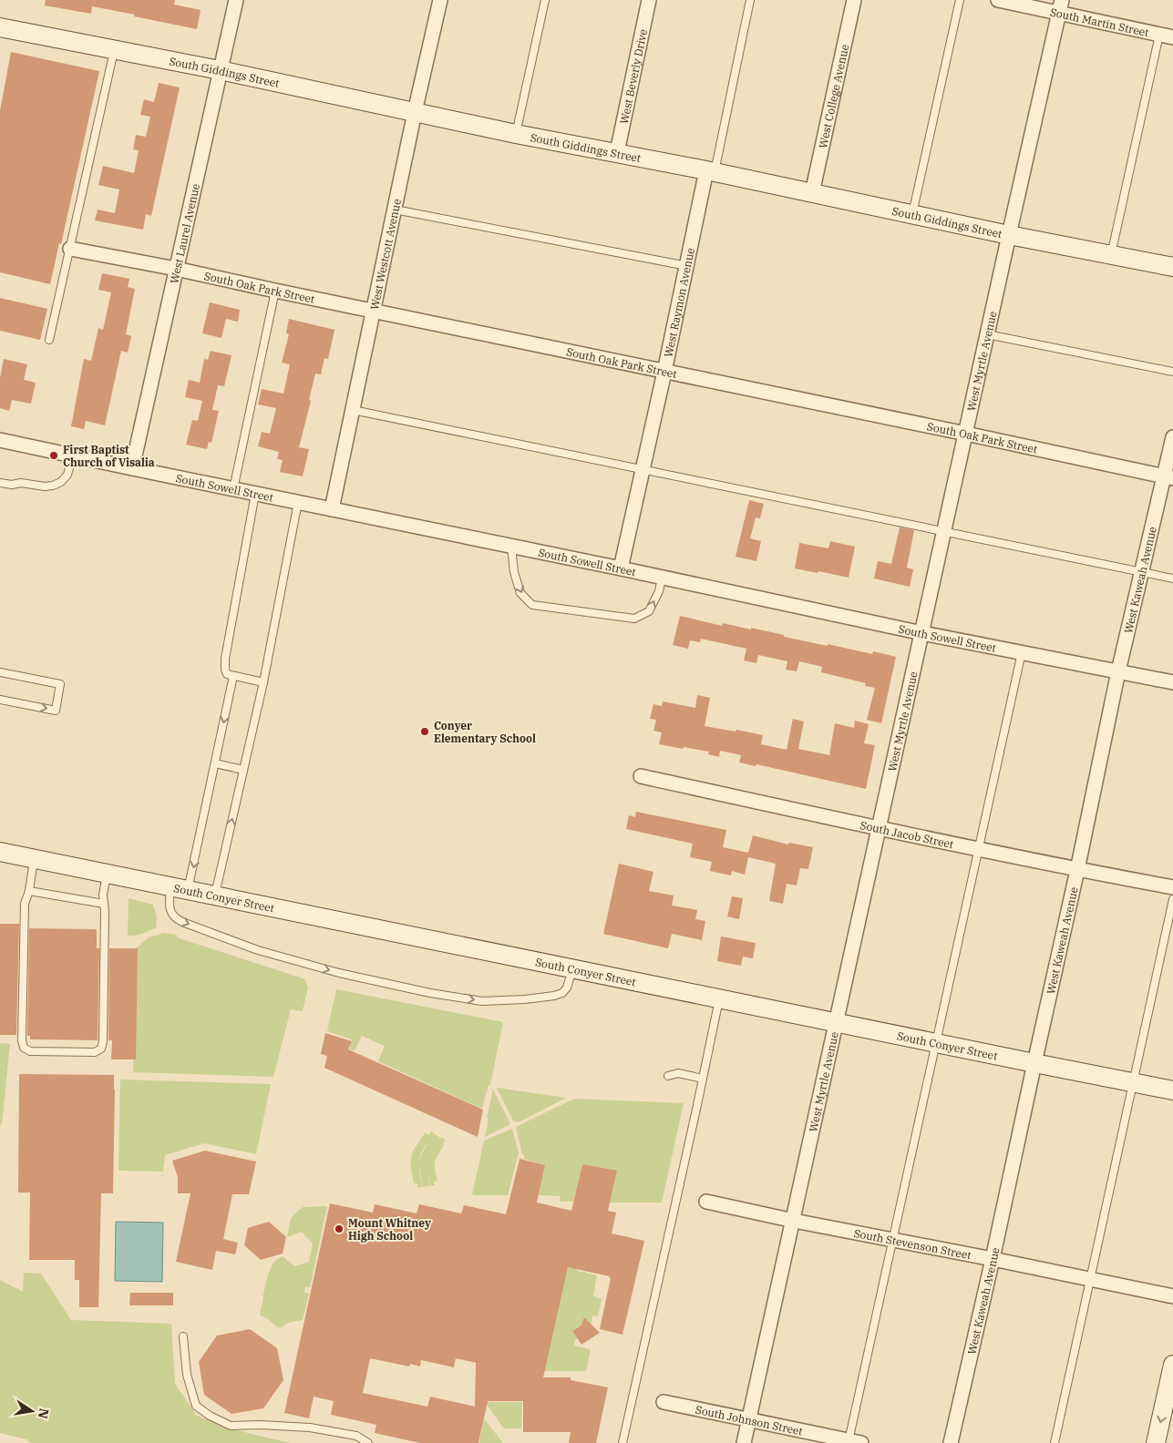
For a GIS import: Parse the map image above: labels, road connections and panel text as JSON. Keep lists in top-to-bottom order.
{
  "streets": {
    "street": [
      "South Martin Street",
      "South Giddings Street",
      "West Beverly Drive",
      "West College Avenue",
      "West Laurel Avenue",
      "West Westcott Avenue",
      "South Oak Park Street",
      "West Raymon Avenue",
      "West Myrtle Avenue",
      "South Sowell Street",
      "West Kaweah Avenue",
      "South Jacob Street",
      "South Conyer Street",
      "South Stevenson Street",
      "South Johnson Street"
    ]
  },
  "crossings": [
    ["South Martin Street", "West Myrtle Avenue"],
    ["South Giddings Street", "West Beverly Drive"],
    ["South Giddings Street", "West College Avenue"],
    ["South Giddings Street", "West Laurel Avenue"],
    ["South Giddings Street", "West Westcott Avenue"],
    ["South Giddings Street", "West Raymon Avenue"],
    ["South Giddings Street", "West Myrtle Avenue"],
    ["West Laurel Avenue", "South Oak Park Street"],
    ["West Laurel Avenue", "South Sowell Street"],
    ["West Westcott Avenue", "South Oak Park Street"],
    ["West Westcott Avenue", "South Sowell Street"],
    ["South Oak Park Street", "West Raymon Avenue"],
    ["South Oak Park Street", "West Myrtle Avenue"],
    ["South Oak Park Street", "West Kaweah Avenue"],
    ["West Raymon Avenue", "South Sowell Street"],
    ["West Myrtle Avenue", "South Sowell Street"],
    ["West Myrtle Avenue", "South Jacob Street"],
    ["West Myrtle Avenue", "South Conyer Street"],
    ["West Myrtle Avenue", "South Stevenson Street"],
    ["West Myrtle Avenue", "South Johnson Street"],
    ["South Sowell Street", "West Kaweah Avenue"],
    ["West Kaweah Avenue", "South Jacob Street"],
    ["West Kaweah Avenue", "South Conyer Street"],
    ["West Kaweah Avenue", "South Stevenson Street"]
  ],
  "places": ["First Baptist Church of Visalia", "Conyer Elementary School", "Mount Whitney High School"],
  "north": "right"
}
